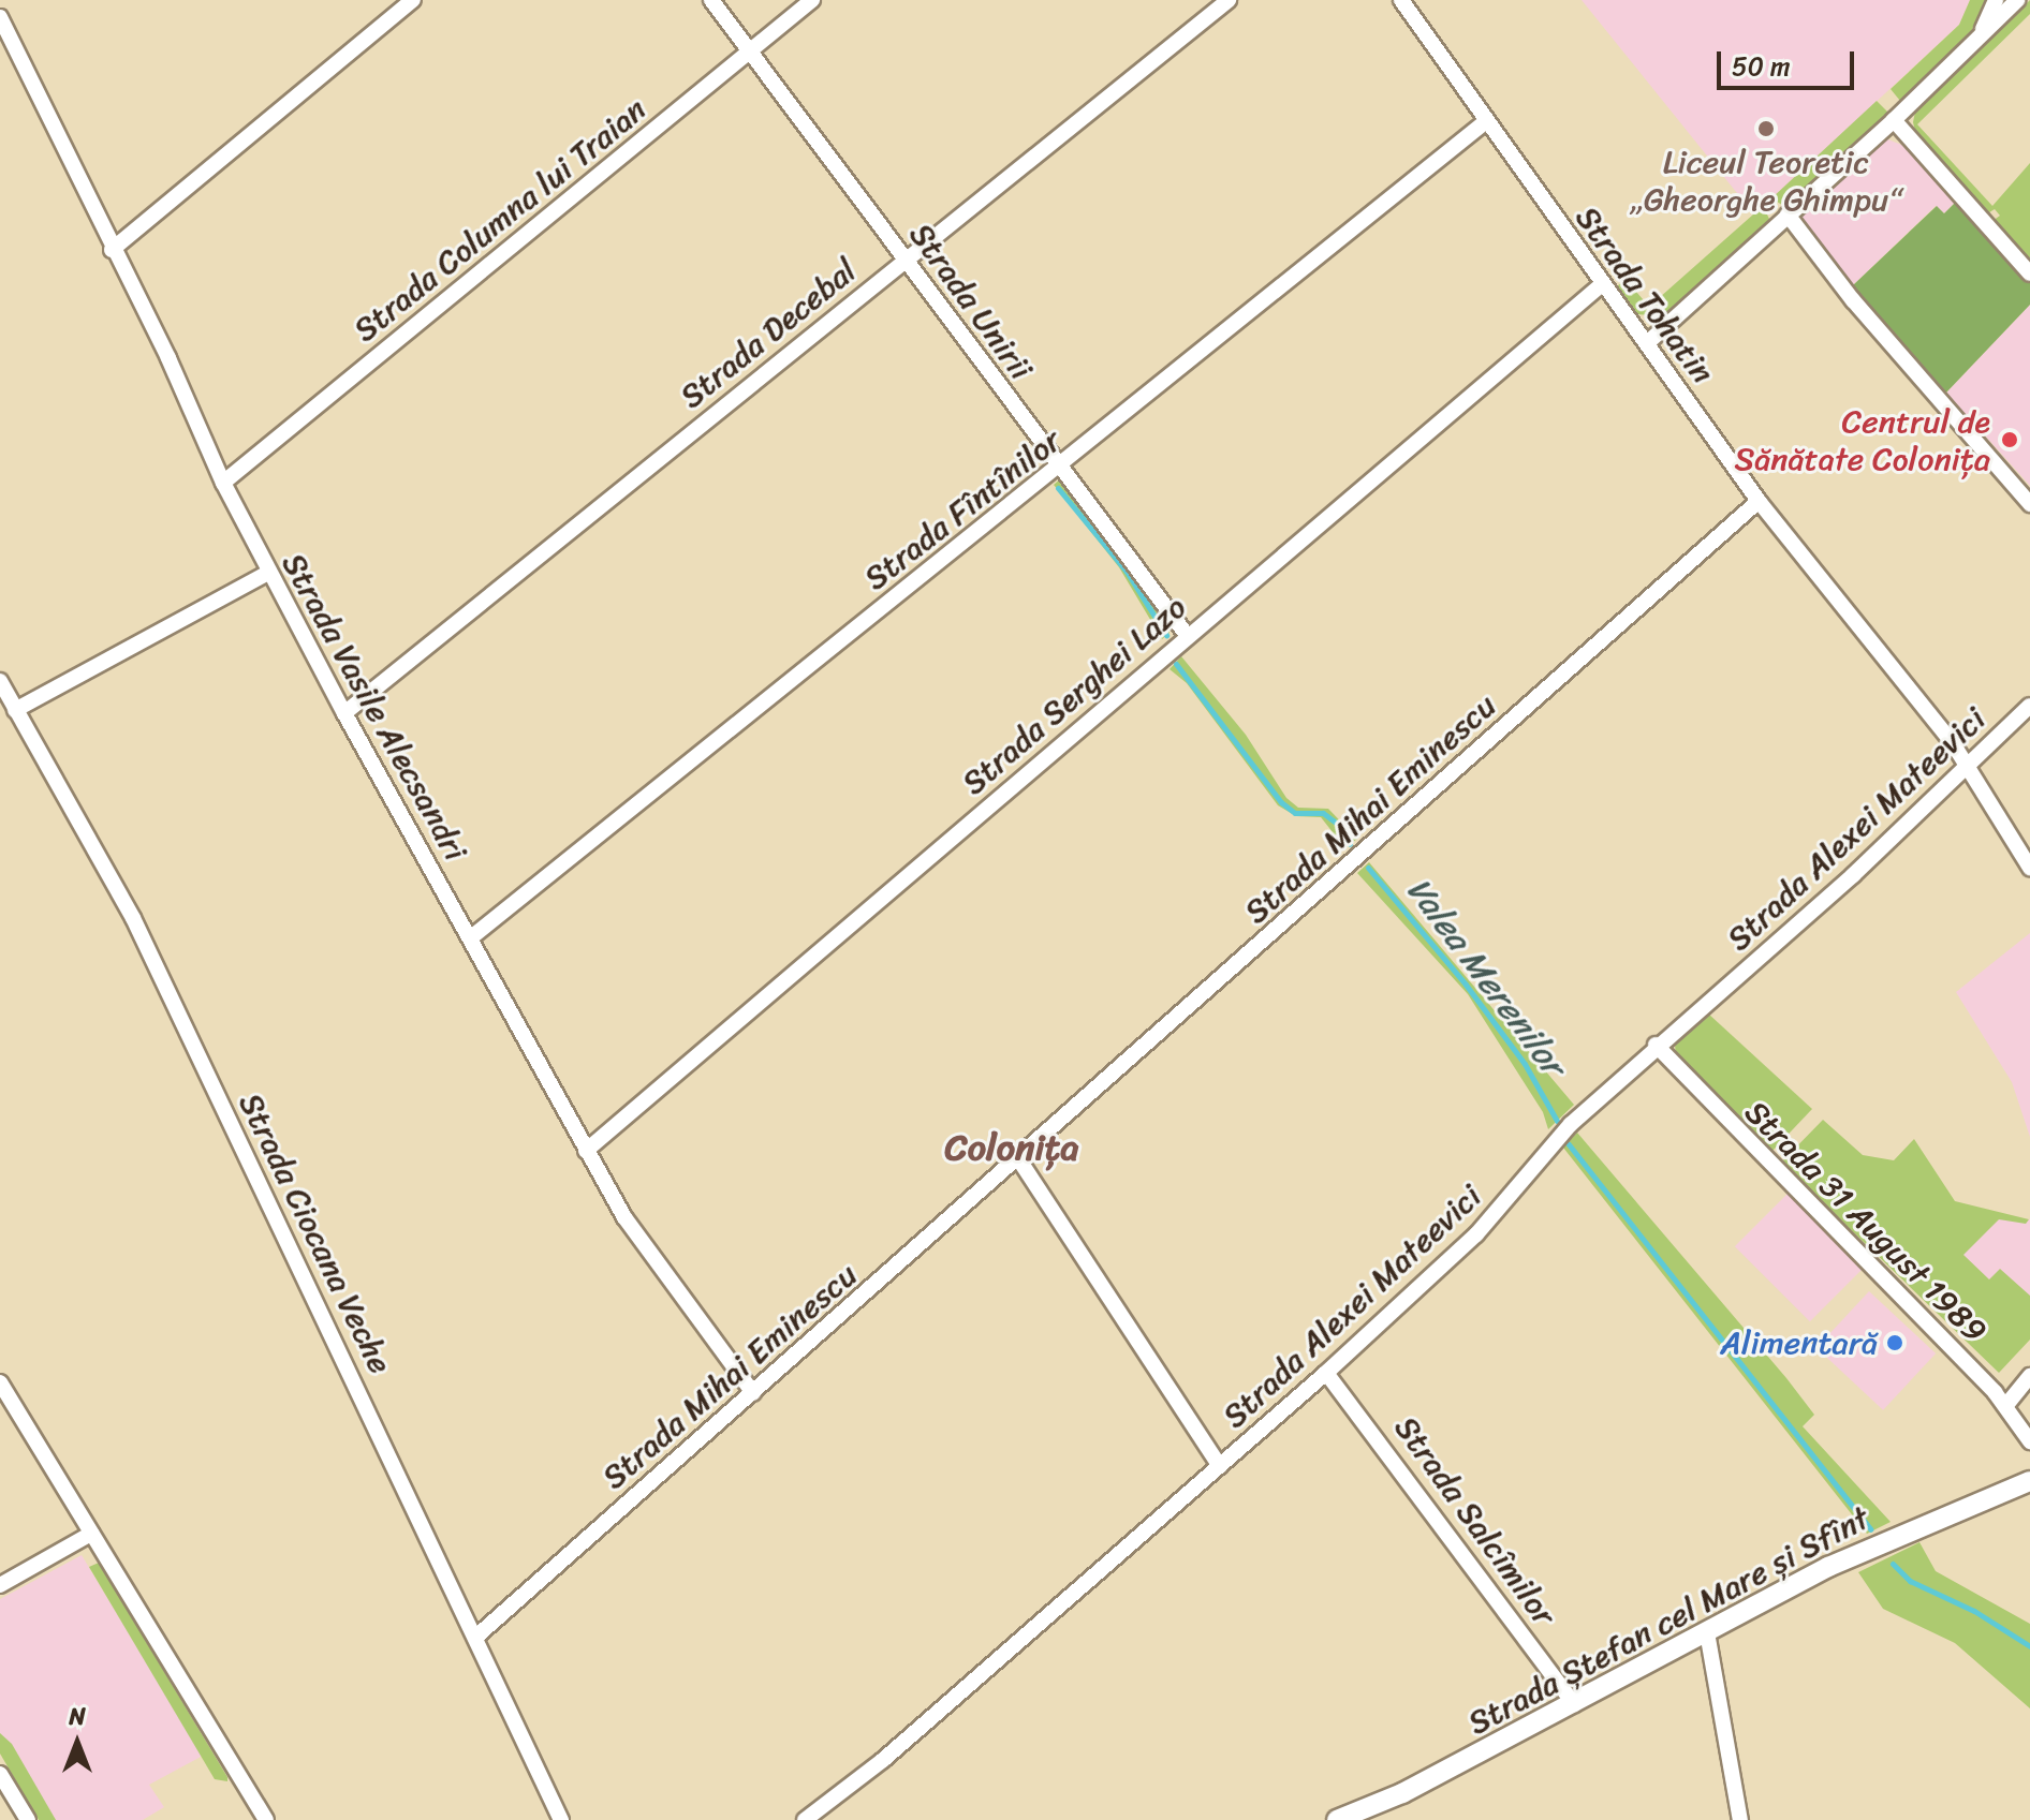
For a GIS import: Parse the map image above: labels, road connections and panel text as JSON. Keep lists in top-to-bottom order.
{
  "streets": {
    "street": [
      "Strada Columna lui Traian",
      "Strada Tohatin",
      "Strada Unirii",
      "Strada Decebal",
      "Strada Fîntînilor",
      "Strada Serghei Lazo",
      "Strada Vasile Alecsandri",
      "Strada Mihai Eminescu",
      "Strada Alexei Mateevici",
      "Strada 31 August 1989",
      "Strada Ciocana Veche",
      "Strada Salcîmilor",
      "Strada Ștefan cel Mare și Sfînt"
    ]
  },
  "crossings": [
    ["Strada Columna lui Traian", "Strada Unirii"],
    ["Strada Columna lui Traian", "Strada Vasile Alecsandri"],
    ["Strada Tohatin", "Strada Fîntînilor"],
    ["Strada Tohatin", "Strada Serghei Lazo"],
    ["Strada Tohatin", "Strada Mihai Eminescu"],
    ["Strada Tohatin", "Strada Alexei Mateevici"],
    ["Strada Unirii", "Strada Decebal"],
    ["Strada Unirii", "Strada Fîntînilor"],
    ["Strada Unirii", "Strada Serghei Lazo"],
    ["Strada Decebal", "Strada Vasile Alecsandri"],
    ["Strada Fîntînilor", "Strada Vasile Alecsandri"],
    ["Strada Serghei Lazo", "Strada Vasile Alecsandri"],
    ["Strada Vasile Alecsandri", "Strada Mihai Eminescu"],
    ["Strada Mihai Eminescu", "Strada Ciocana Veche"],
    ["Strada Alexei Mateevici", "Strada 31 August 1989"],
    ["Strada Alexei Mateevici", "Strada Salcîmilor"],
    ["Strada Salcîmilor", "Strada Ștefan cel Mare și Sfînt"]
  ],
  "districts": ["Colonița"],
  "water": ["Valea Merenilor"],
  "places": ["Liceul Teoretic „Gheorghe Ghimpu“", "Centrul de Sănătate Colonița", "Alimentară"],
  "scale_bar": "50 m",
  "north": "top"
}
